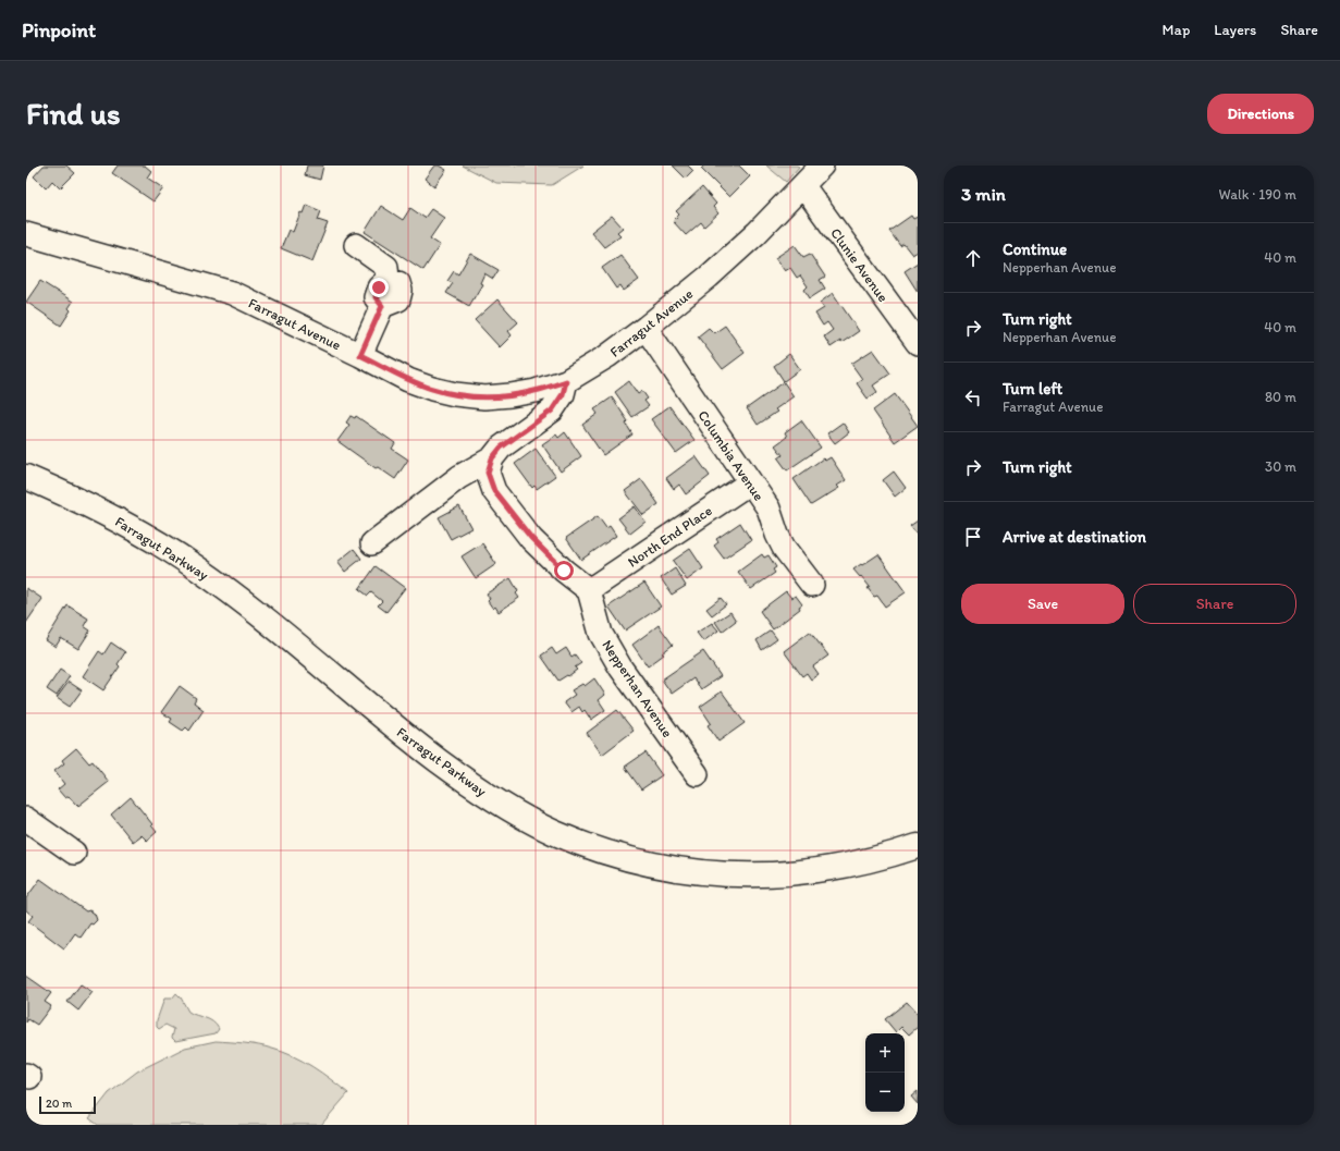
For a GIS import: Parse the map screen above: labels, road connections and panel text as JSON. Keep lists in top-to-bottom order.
{
  "streets": {
    "main road": ["Farragut Parkway"],
    "street": [
      "Clunie Avenue",
      "Farragut Avenue",
      "Columbia Avenue",
      "North End Place",
      "Nepperhan Avenue"
    ]
  },
  "crossings": [
    ["Clunie Avenue", "Farragut Avenue"],
    ["Farragut Avenue", "Columbia Avenue"],
    ["Columbia Avenue", "North End Place"],
    ["North End Place", "Nepperhan Avenue"]
  ],
  "scale_bar": "20 m",
  "page": {
    "header": "Pinpoint",
    "nav": ["Map", "Layers", "Share"],
    "buttons": [
      "Directions",
      ["Save", "Share"]
    ],
    "title": "Find us",
    "heading": ["3 min", "Walk · 190 m"],
    "list": [
      ["Continue", "Nepperhan Avenue", "40 m"],
      ["Turn right", "Nepperhan Avenue", "40 m"],
      ["Turn left", "Farragut Avenue", "80 m"],
      ["Turn right", "30 m"],
      "Arrive at destination"
    ],
    "map_buttons": ["+", "−"],
    "scale": "20 m"
  }
}
